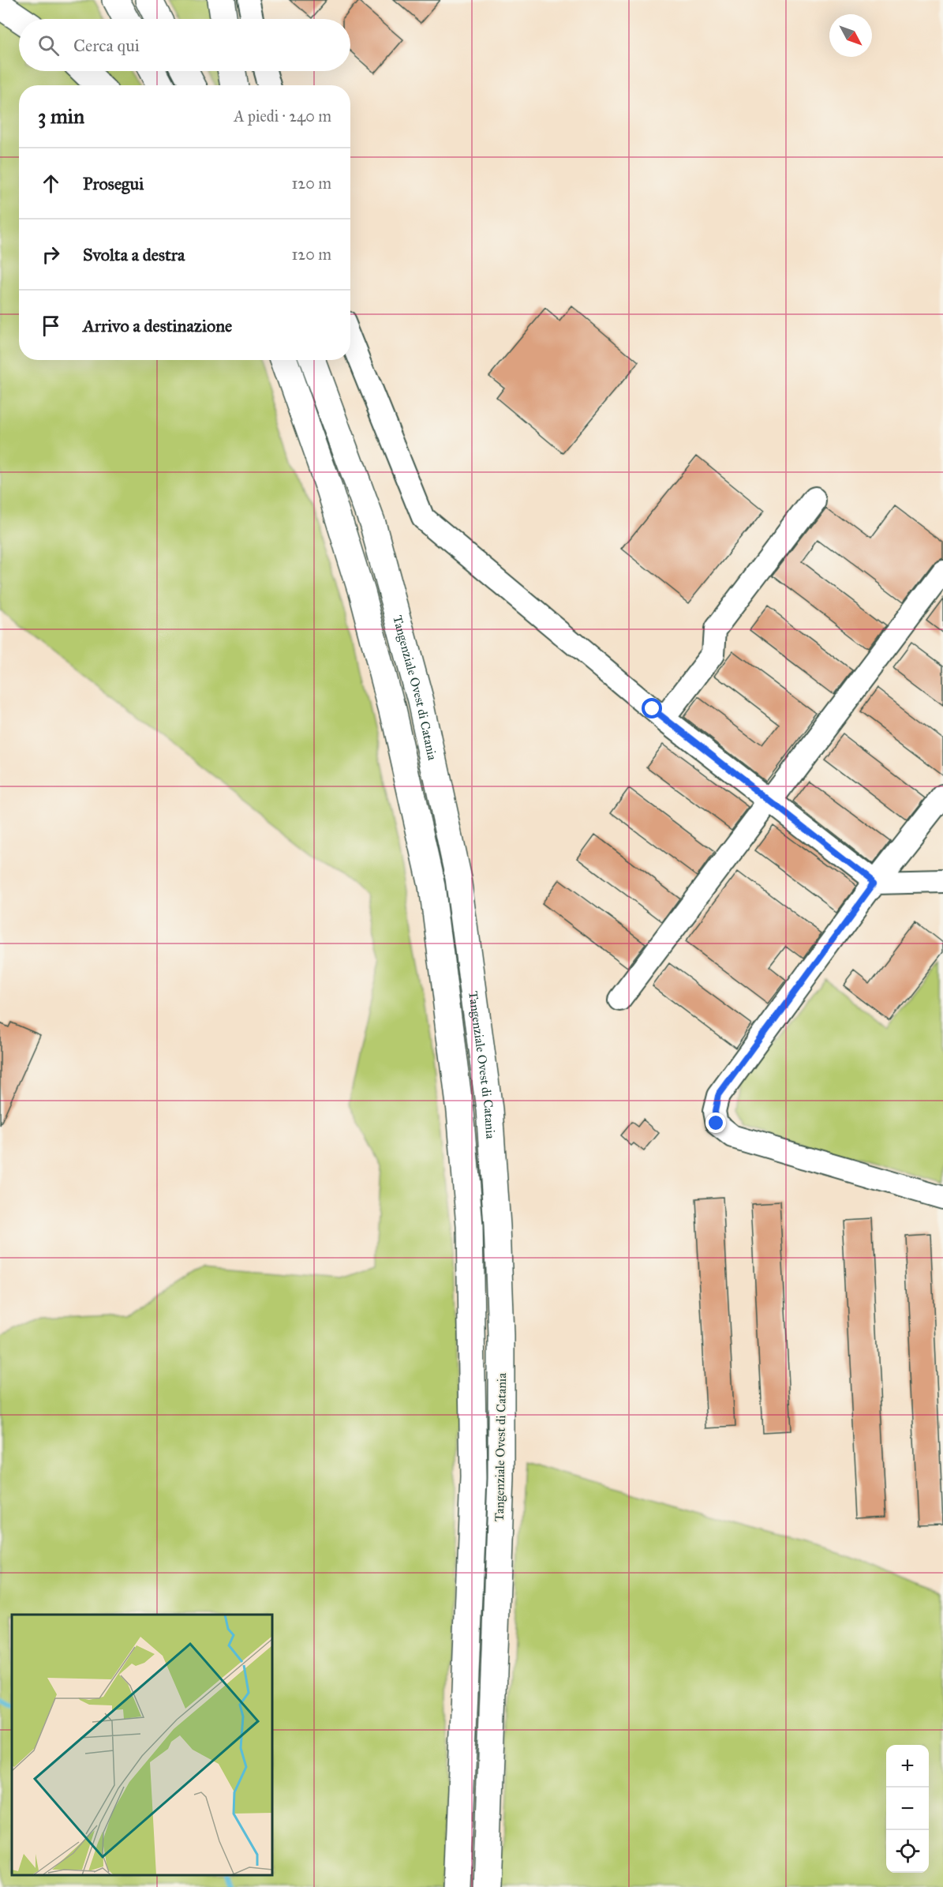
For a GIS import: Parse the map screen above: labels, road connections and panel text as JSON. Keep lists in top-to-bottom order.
{
  "streets": {
    "highway": ["Tangenziale Ovest di Catania"]
  },
  "north": "bottom right",
  "page": {
    "search": "Cerca qui",
    "heading": ["3 min", "A piedi · 240 m"],
    "list": [
      ["Prosegui", "120 m"],
      ["Svolta a destra", "120 m"],
      "Arrivo a destinazione"
    ],
    "map_buttons": ["+", "−"]
  }
}
